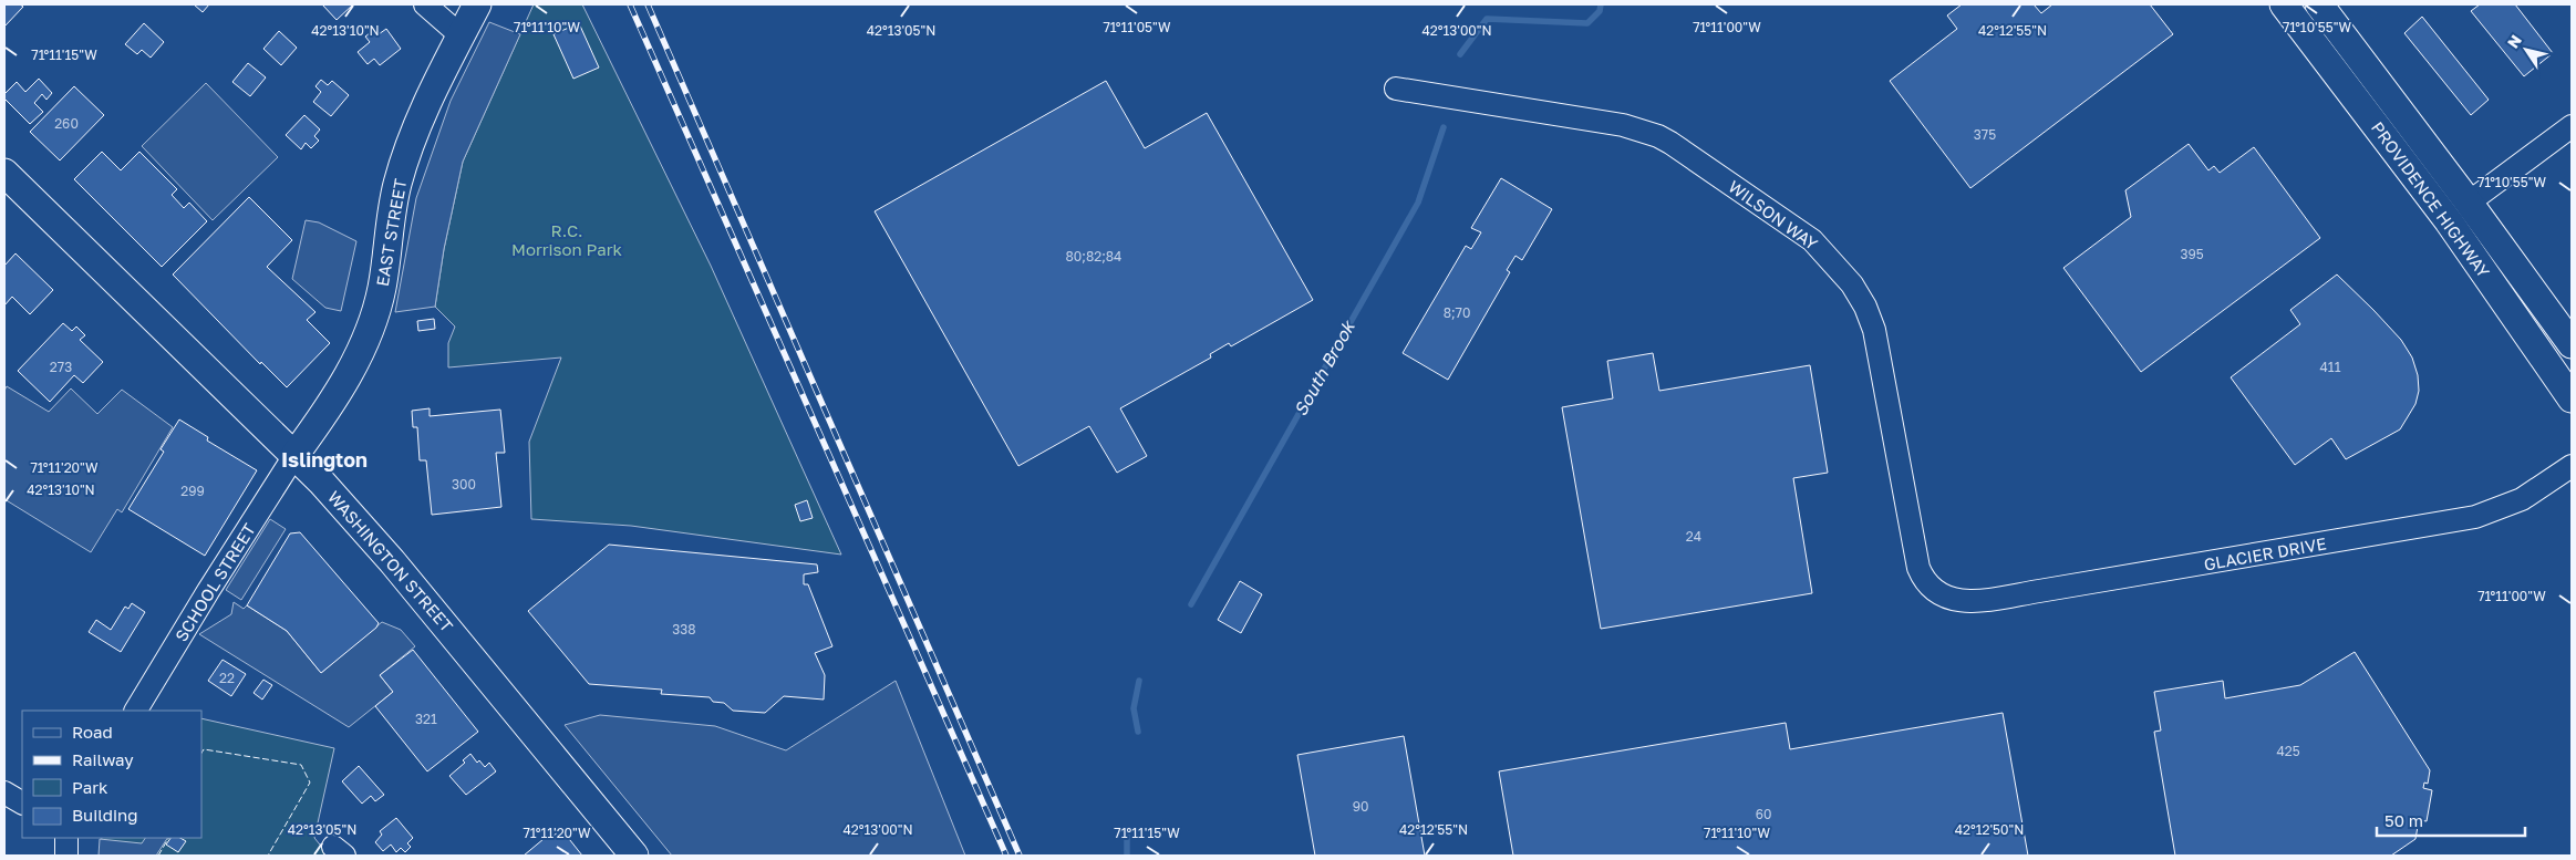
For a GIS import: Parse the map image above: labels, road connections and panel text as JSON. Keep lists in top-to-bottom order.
{
  "streets": {
    "main road": ["PROVIDENCE HIGHWAY", "EAST STREET", "WASHINGTON STREET"],
    "street": ["WILSON WAY", "GLACIER DRIVE", "SCHOOL STREET"]
  },
  "crossings": [
    ["WILSON WAY", "GLACIER DRIVE"],
    ["EAST STREET", "WASHINGTON STREET"],
    ["EAST STREET", "SCHOOL STREET"],
    ["WASHINGTON STREET", "SCHOOL STREET"]
  ],
  "districts": ["Islington"],
  "water": ["South Brook"],
  "parks": ["R.C. Morrison Park"],
  "house_numbers": [
    "260",
    "375",
    "395",
    "80;82;84",
    "8;70",
    "273",
    "411",
    "300",
    "299",
    "24",
    "338",
    "22",
    "321",
    "425",
    "90",
    "60"
  ],
  "legend": [
    "Road",
    "Railway",
    "Park",
    "Building"
  ],
  "scale_bar": "50 m",
  "north": "top left",
  "coordinates": [
    "71°11'05\"W",
    "71°10'55\"W",
    "71°11'10\"W",
    "71°11'00\"W",
    "42°13'10\"N",
    "42°13'05\"N",
    "42°13'00\"N",
    "42°12'55\"N",
    "71°11'15\"W",
    "71°11'20\"W",
    "42°12'50\"N"
  ]
}
